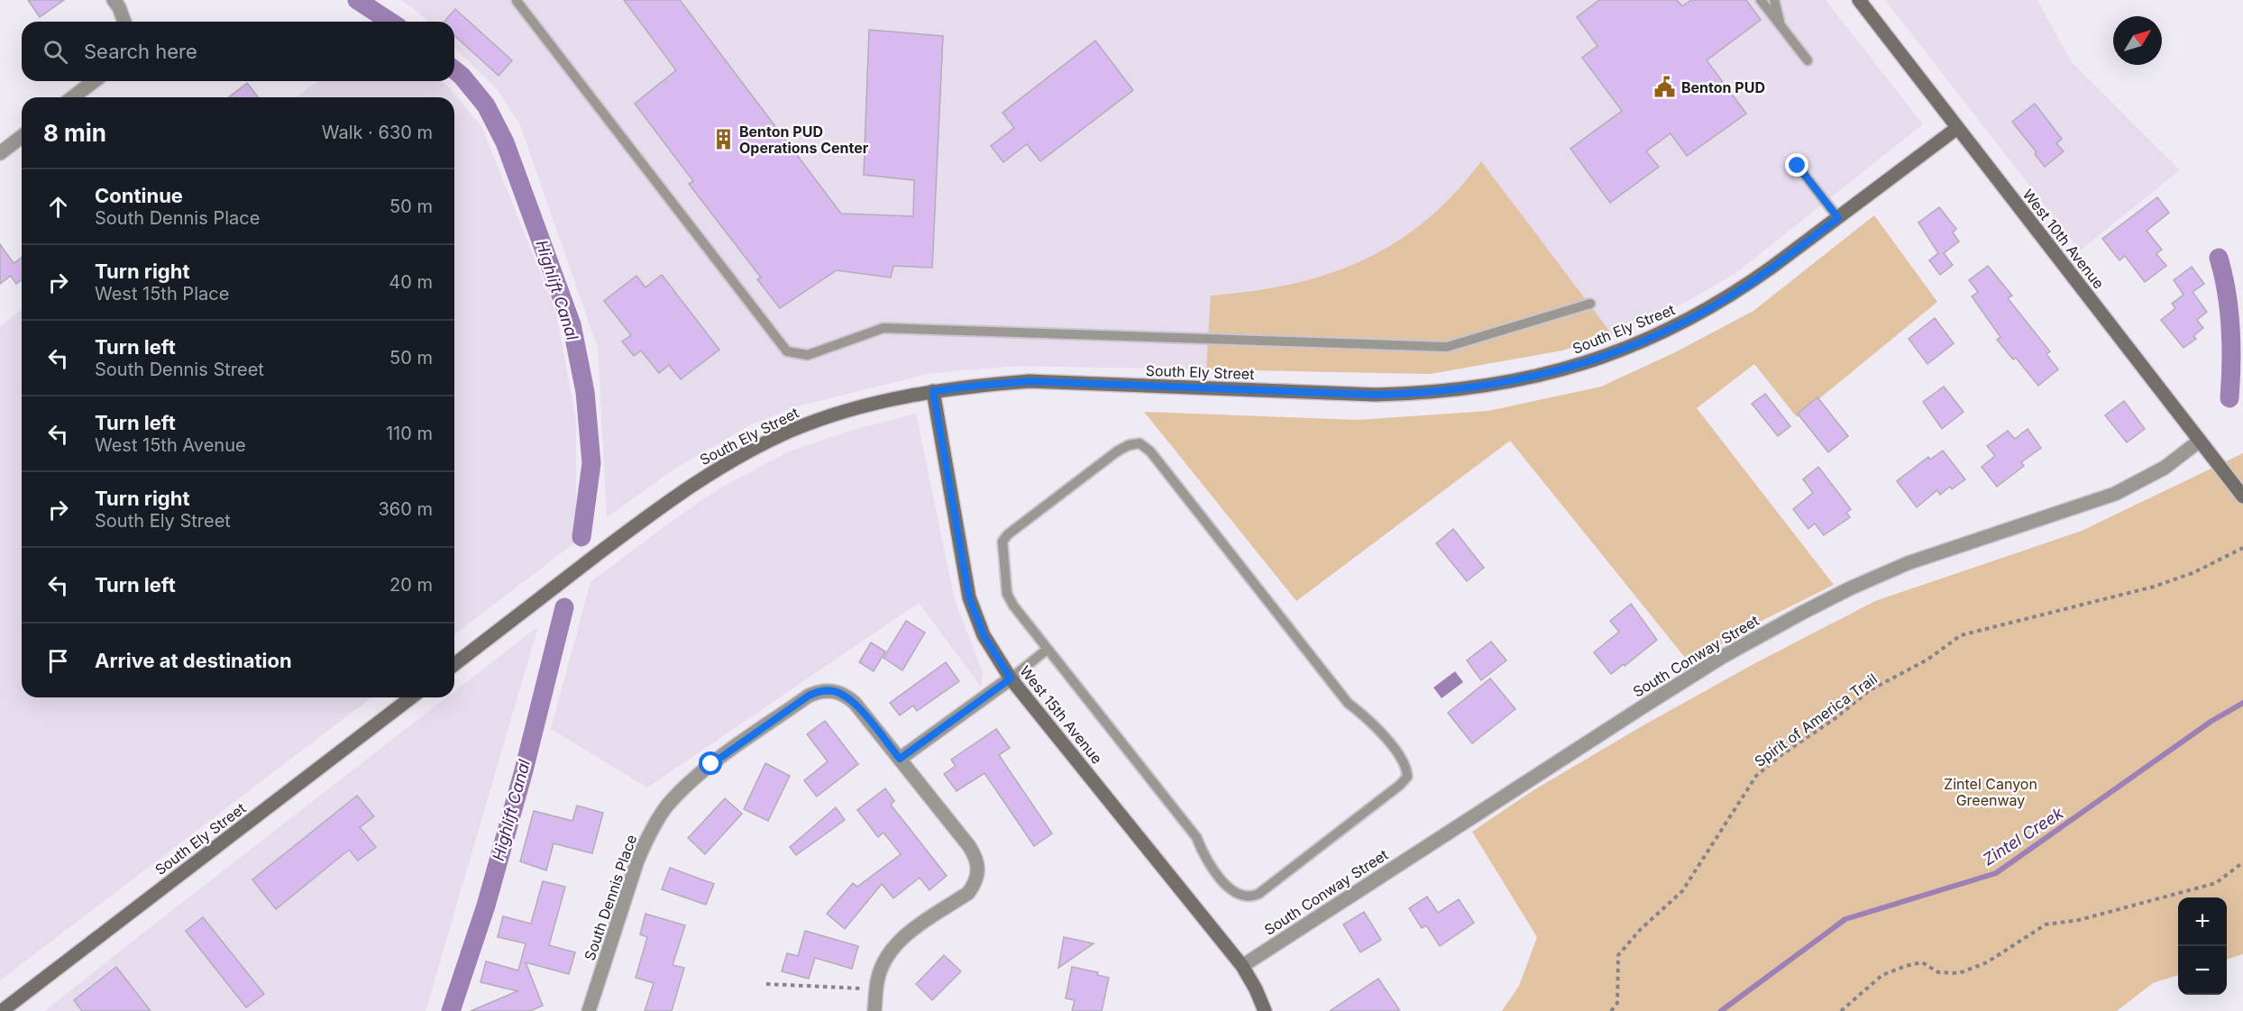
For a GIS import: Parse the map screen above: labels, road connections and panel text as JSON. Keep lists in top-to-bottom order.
{
  "streets": {
    "street": [
      "West 10th Avenue",
      "South Ely Street",
      "South Conway Street",
      "West 15th Avenue",
      "South Dennis Place"
    ],
    "path": ["Spirit of America Trail"]
  },
  "crossings": [
    ["West 10th Avenue", "South Ely Street"],
    ["West 10th Avenue", "South Conway Street"],
    ["South Ely Street", "West 15th Avenue"],
    ["South Conway Street", "West 15th Avenue"]
  ],
  "water": ["Highlift Canal", "Zintel Creek"],
  "parks": ["Zintel Canyon Greenway"],
  "places": {
    "public building": ["Benton PUD"],
    "building": ["Benton PUD Operations Center"]
  },
  "north": "top right",
  "page": {
    "search": "Search here",
    "heading": ["8 min", "Walk · 630 m"],
    "list": [
      ["Continue", "South Dennis Place", "50 m"],
      ["Turn right", "West 15th Place", "40 m"],
      ["Turn left", "South Dennis Street", "50 m"],
      ["Turn left", "West 15th Avenue", "110 m"],
      ["Turn right", "South Ely Street", "360 m"],
      ["Turn left", "20 m"],
      "Arrive at destination"
    ],
    "map_buttons": ["+", "−"]
  }
}
